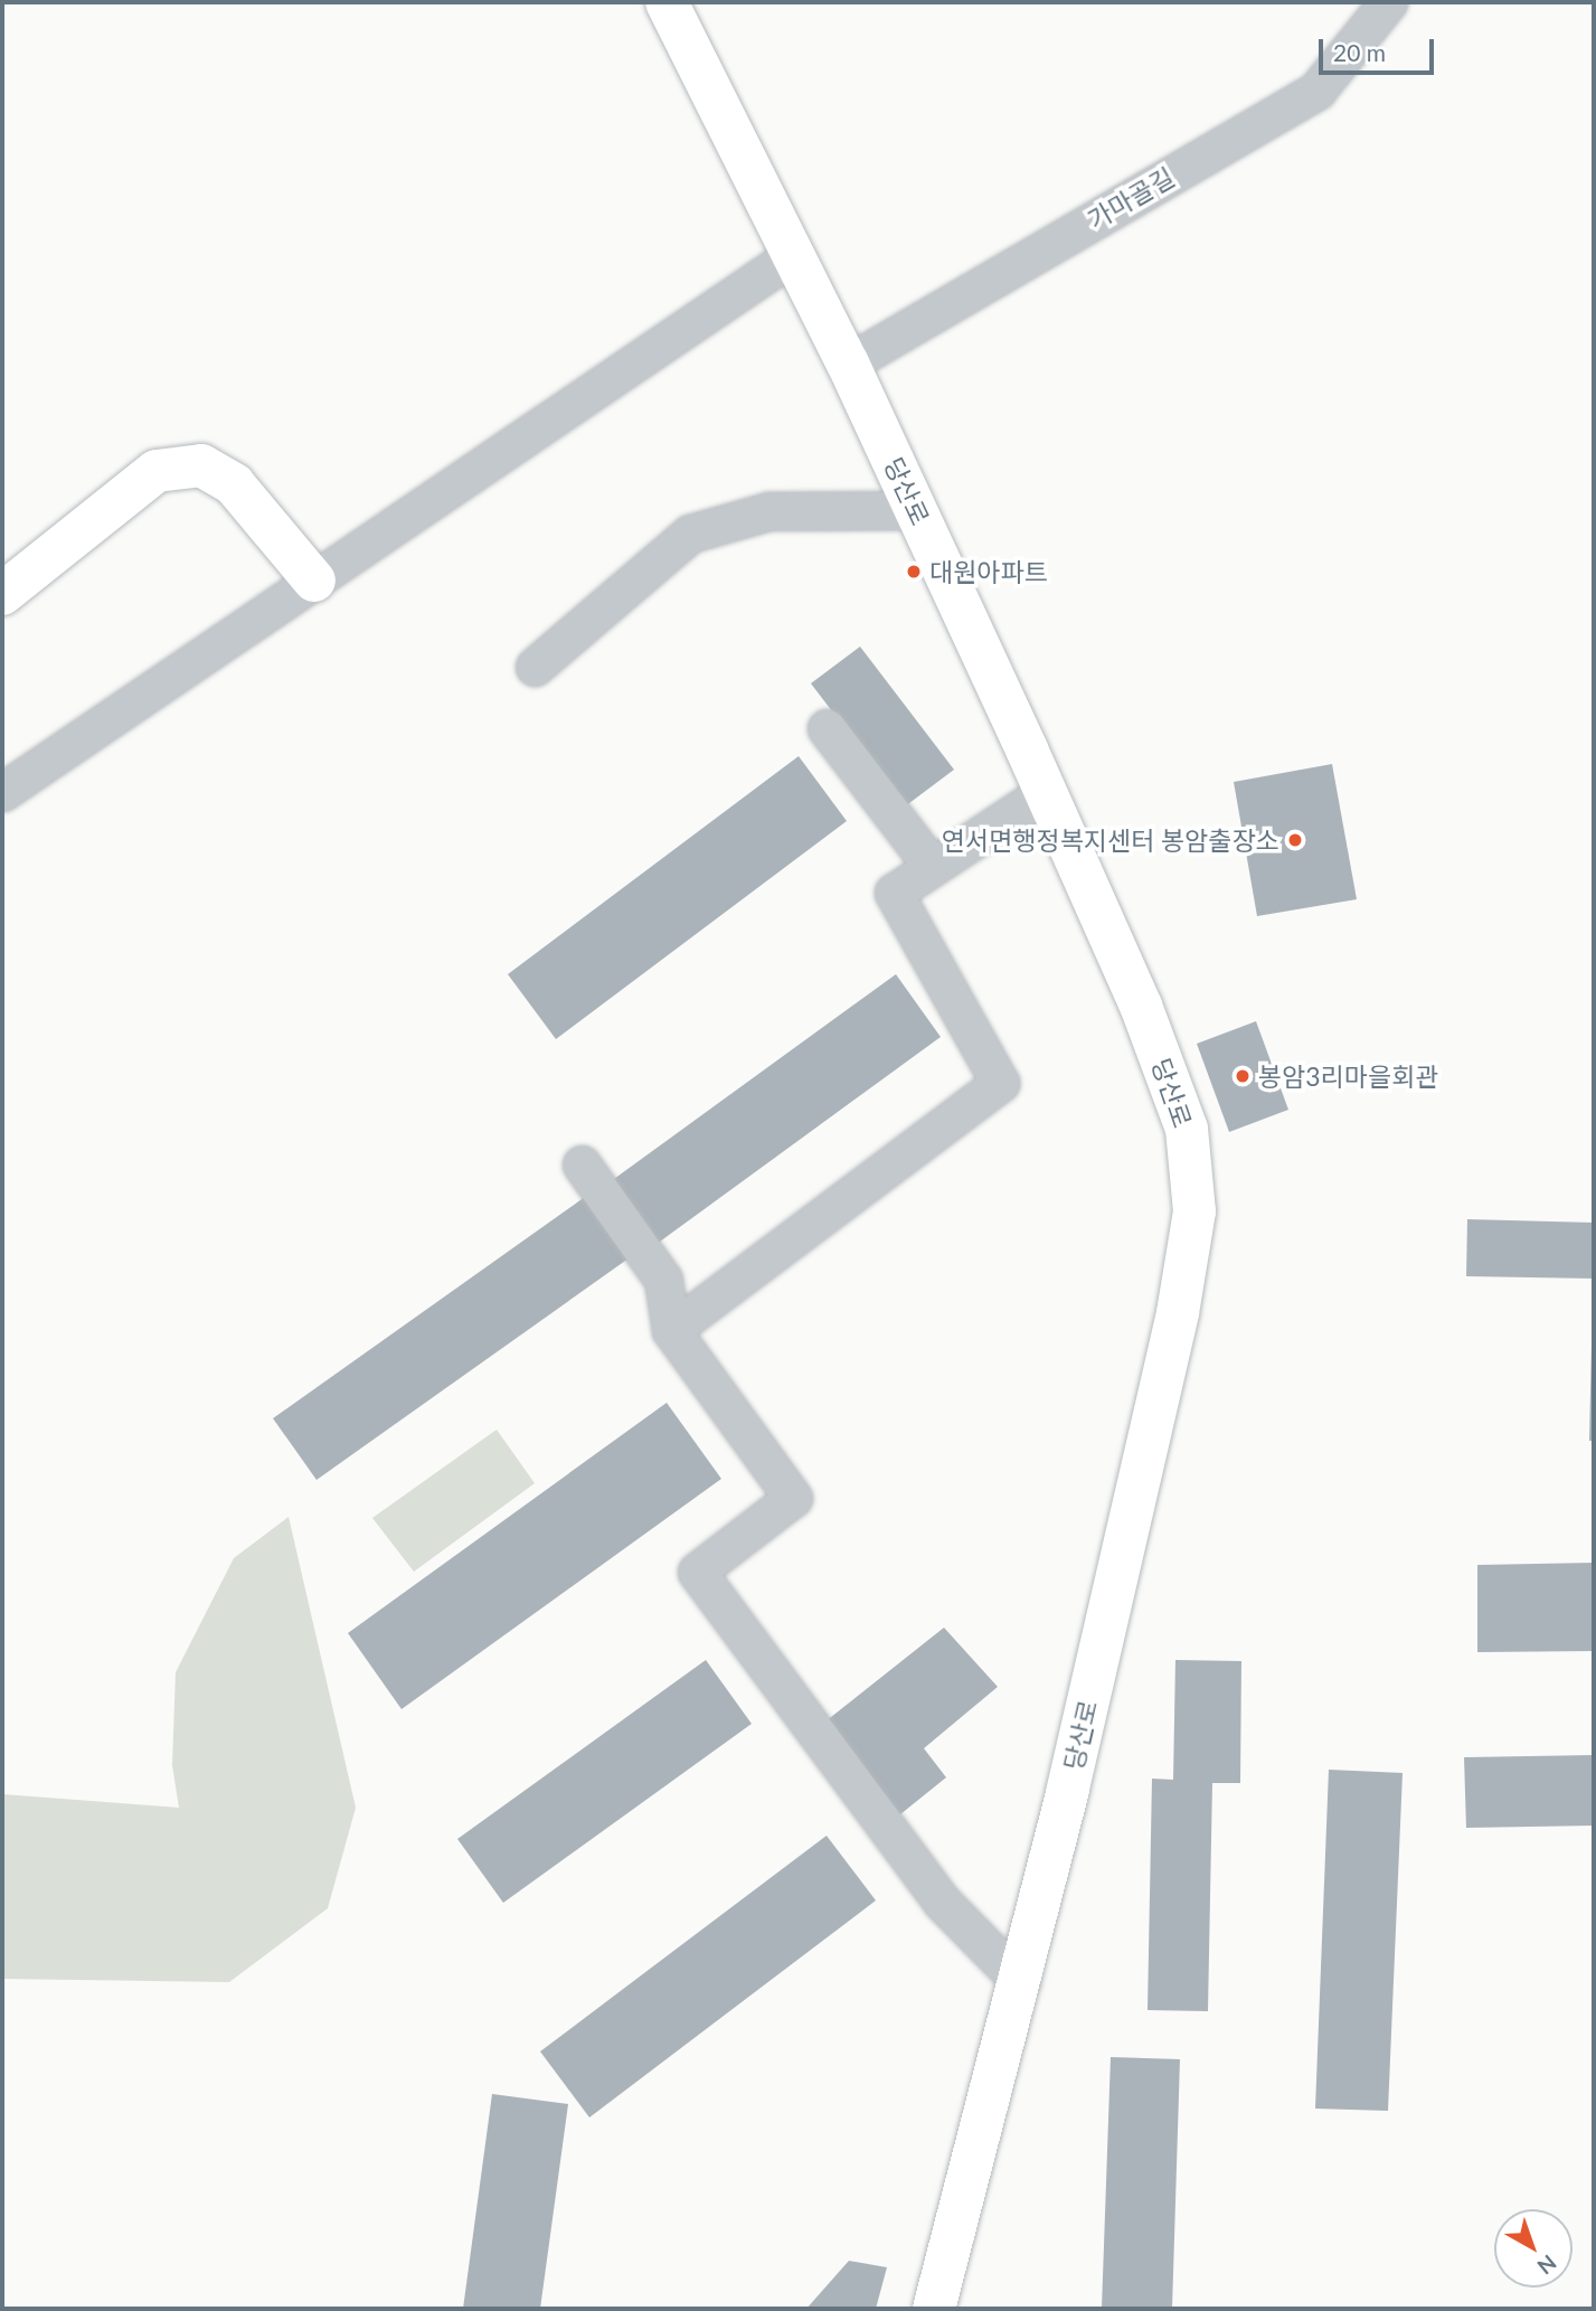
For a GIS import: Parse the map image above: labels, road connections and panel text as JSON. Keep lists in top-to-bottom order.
{
  "streets": {
    "main road": ["당산로"],
    "street": ["가마골길"]
  },
  "crossings": [
    ["가마골길", "당산로"]
  ],
  "places": ["대원아파트", "연서면행정복지센터 봉암출장소", "봉암3리마을회관"],
  "scale_bar": "20 m",
  "north": "bottom right"
}
